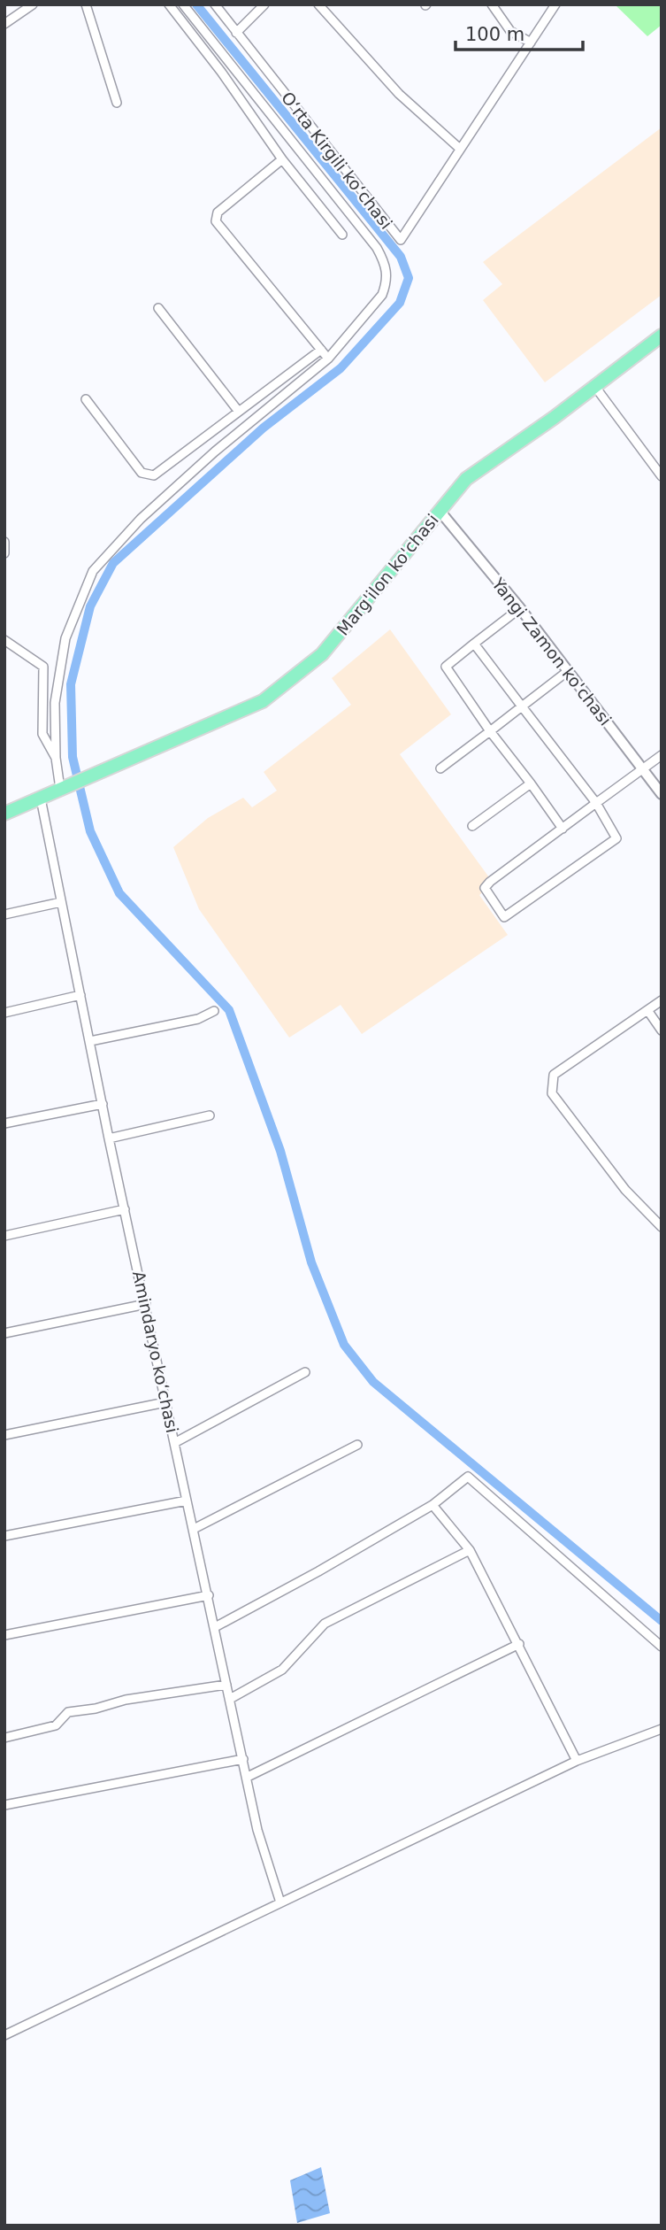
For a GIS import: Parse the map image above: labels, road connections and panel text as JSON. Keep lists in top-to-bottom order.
{
  "streets": {
    "main road": ["Marg'ilon ko'chasi"],
    "street": ["Oʻrta Kirgili koʻchasi", "Yangi Zamon ko'chasi", "Amindaryo koʻchasi"]
  },
  "crossings": [
    ["Marg'ilon ko'chasi", "Yangi Zamon ko'chasi"]
  ],
  "scale_bar": "100 m"
}
